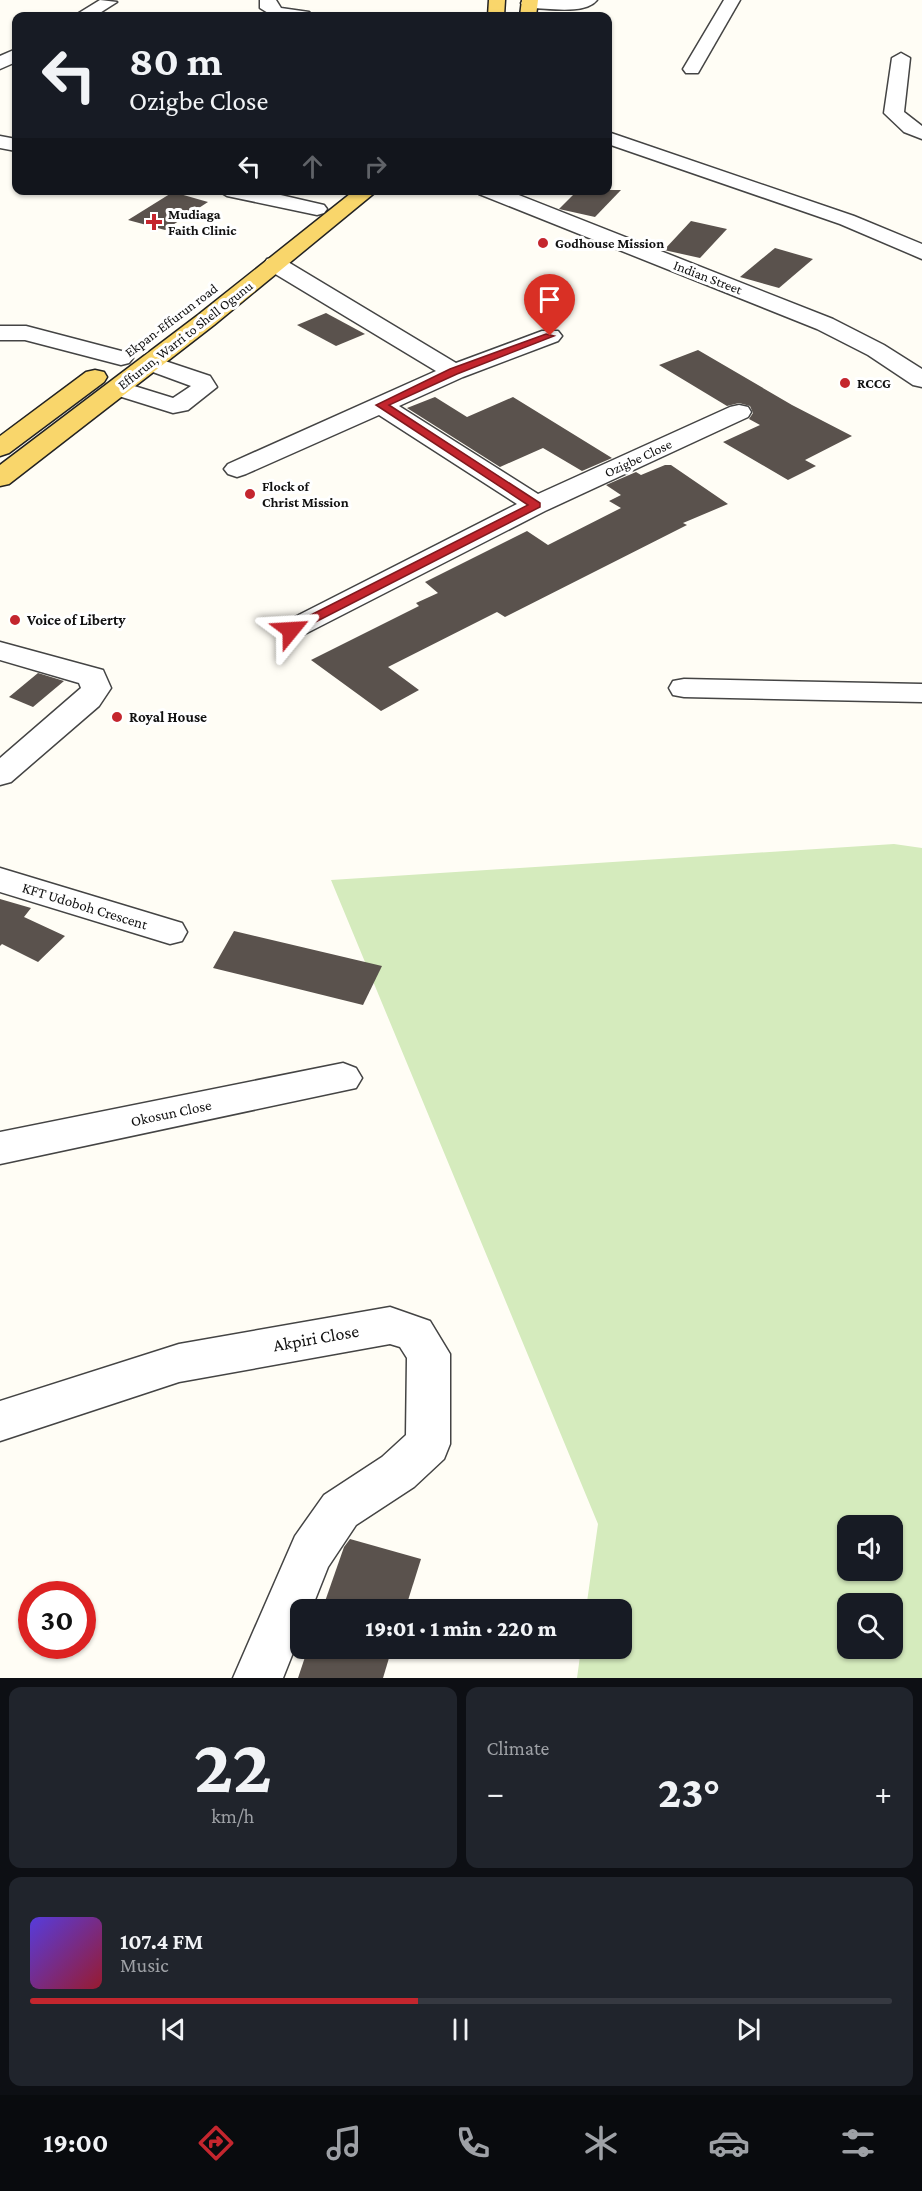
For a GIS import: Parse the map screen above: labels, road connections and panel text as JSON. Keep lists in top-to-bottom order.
{
  "streets": {
    "main road": ["Ekpan-Effurun road", "Effurun, Warri to Shell Ogunu"],
    "street": [
      "Indian Street",
      "Ozigbe Close",
      "KFT Udoboh Crescent",
      "Okosun Close",
      "Akpiri Close"
    ]
  },
  "places": {
    "health": ["Mudiaga Faith Clinic"],
    "other": [
      "Godhouse Mission",
      "RCCG",
      "Flock of Christ Mission",
      "Voice of Liberty",
      "Royal House"
    ]
  },
  "page": {
    "turn": ["80 m", "Ozigbe Close"],
    "limit": "30",
    "trip": "19:01 · 1 min · 220 m",
    "tile": [
      ["22", "km/h"],
      "Climate"
    ],
    "heat": ["−", "23°", "+"],
    "song": ["107.4 FM", "Music"],
    "tabs": "19:00"
  }
}
